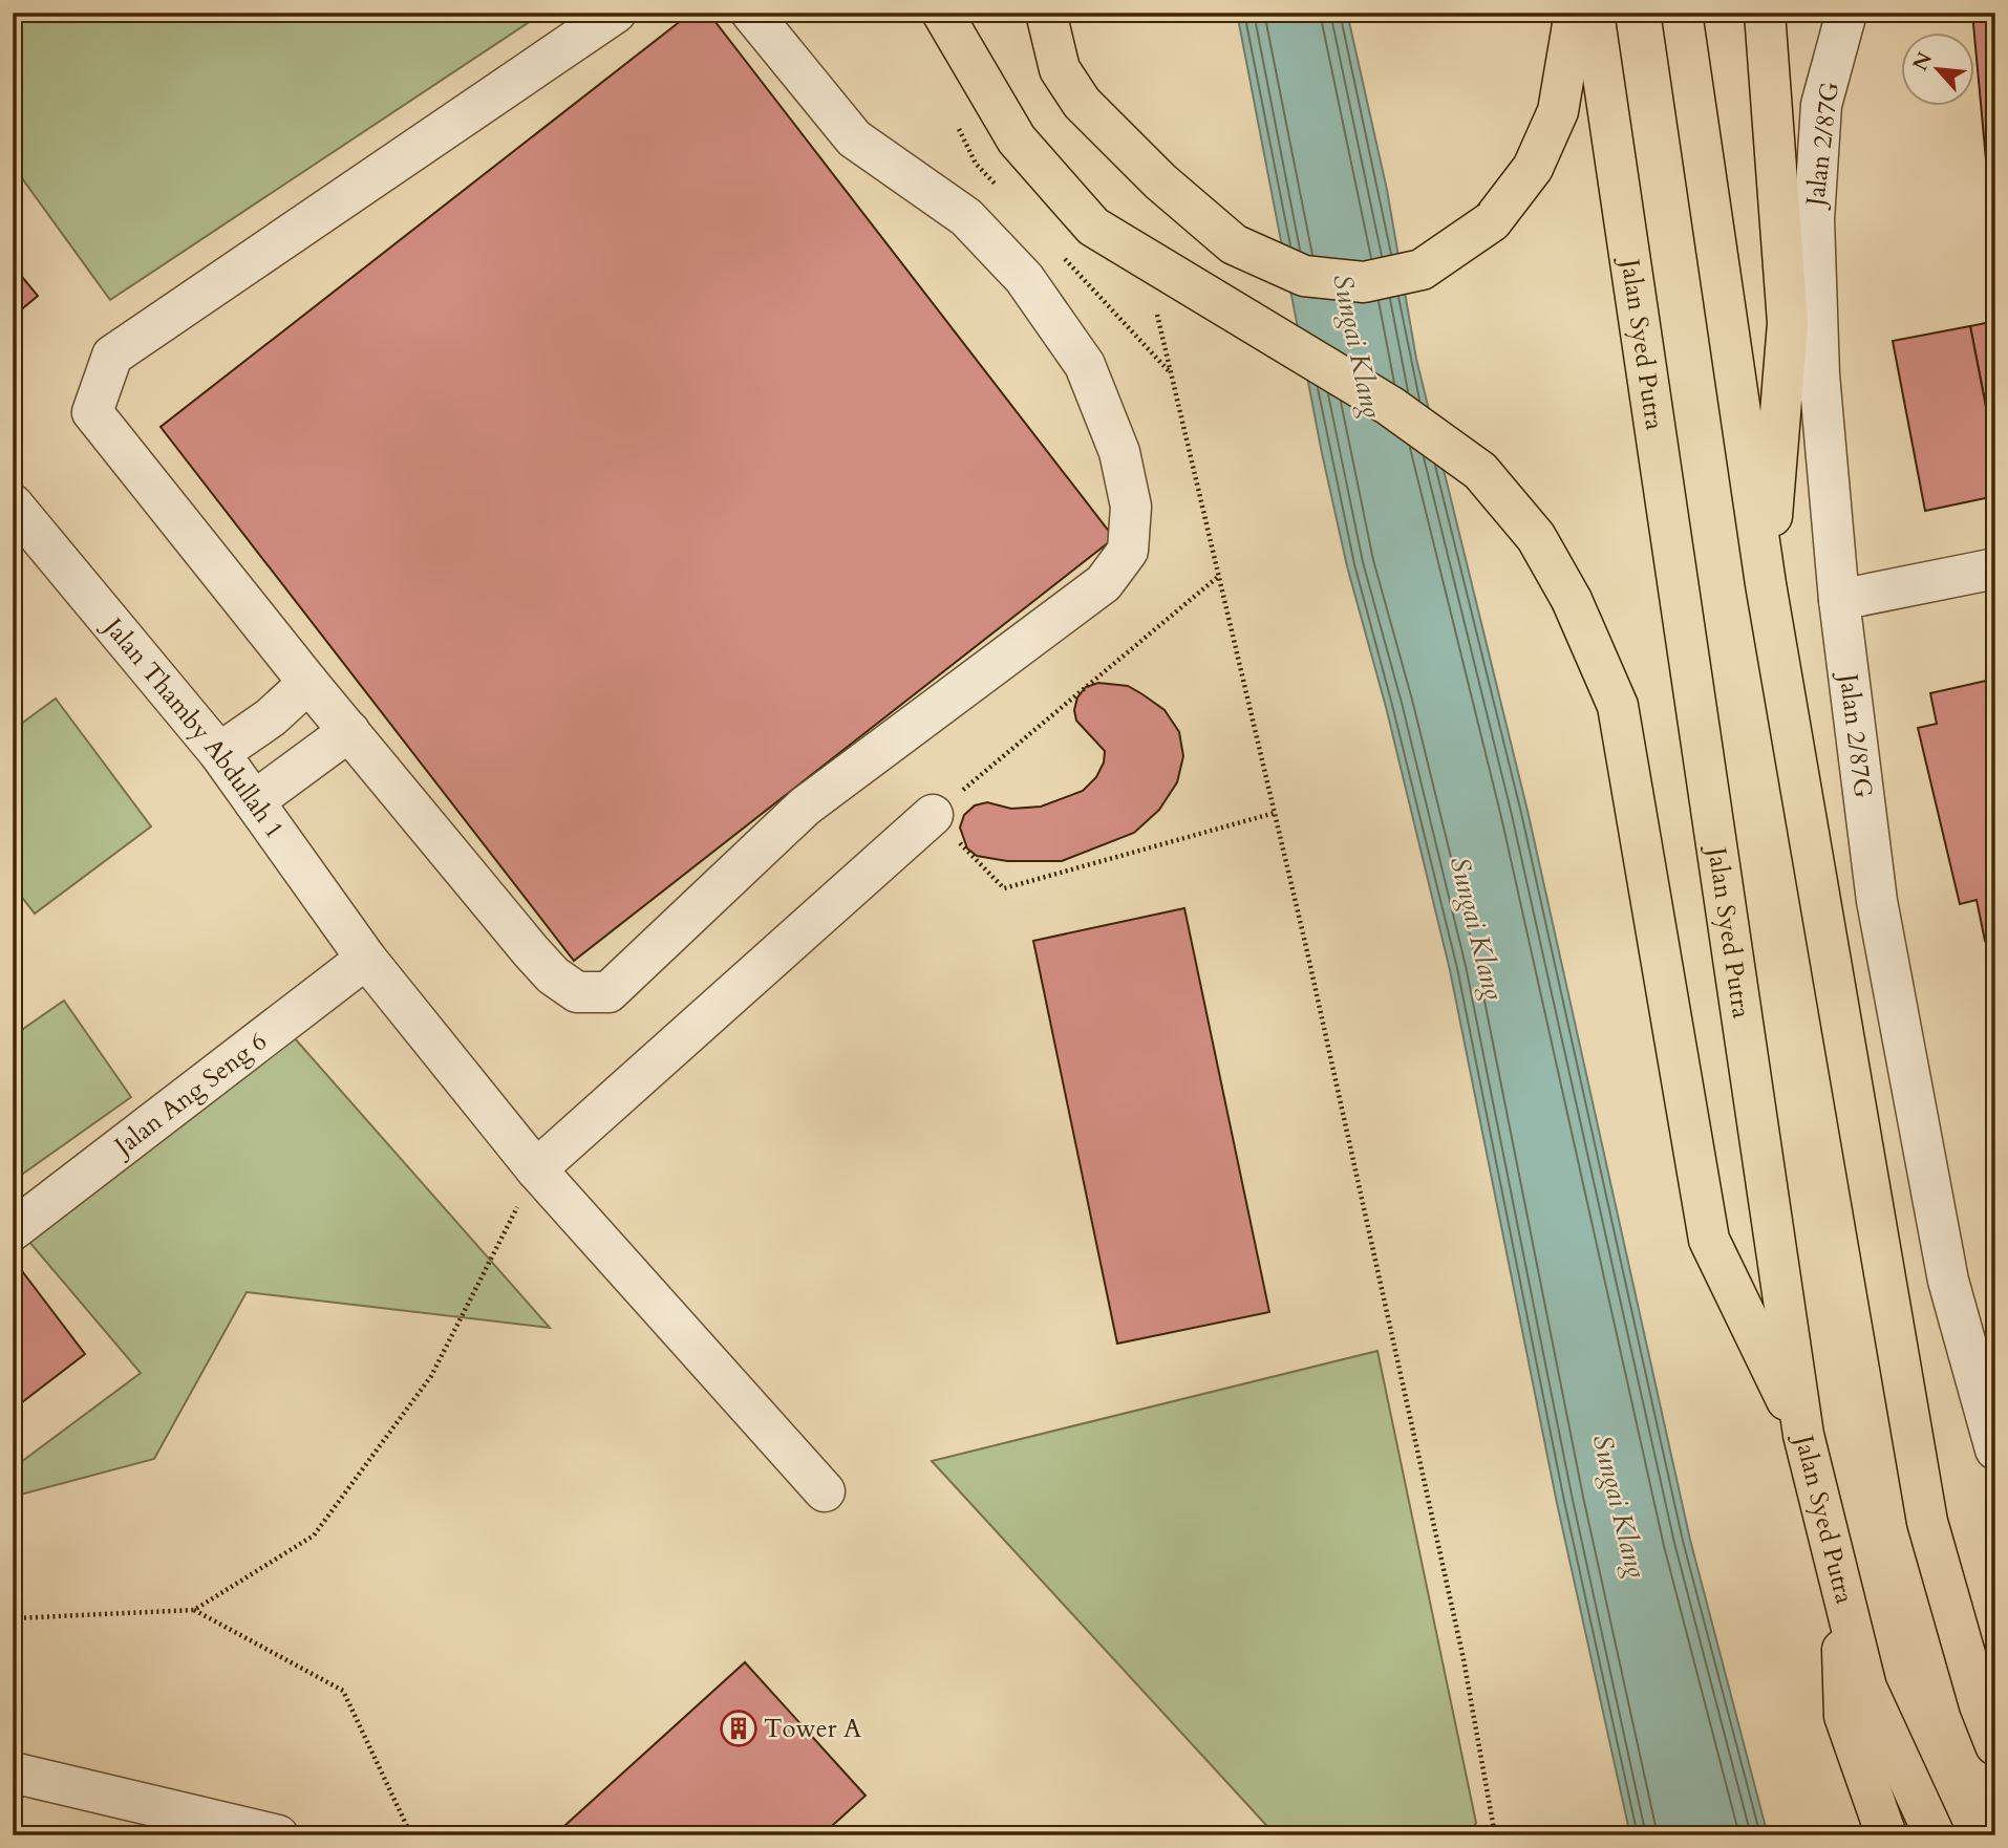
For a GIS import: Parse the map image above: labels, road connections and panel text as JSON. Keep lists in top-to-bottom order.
{
  "streets": {
    "main road": ["Jalan Syed Putra"],
    "street": ["Jalan 2/87G", "Jalan Thamby Abdullah 1", "Jalan Ang Seng 6"]
  },
  "crossings": [
    ["Jalan Thamby Abdullah 1", "Jalan Ang Seng 6"]
  ],
  "water": ["Sungai Klang"],
  "places": {
    "building": ["Tower A"]
  },
  "north": "top left"
}
